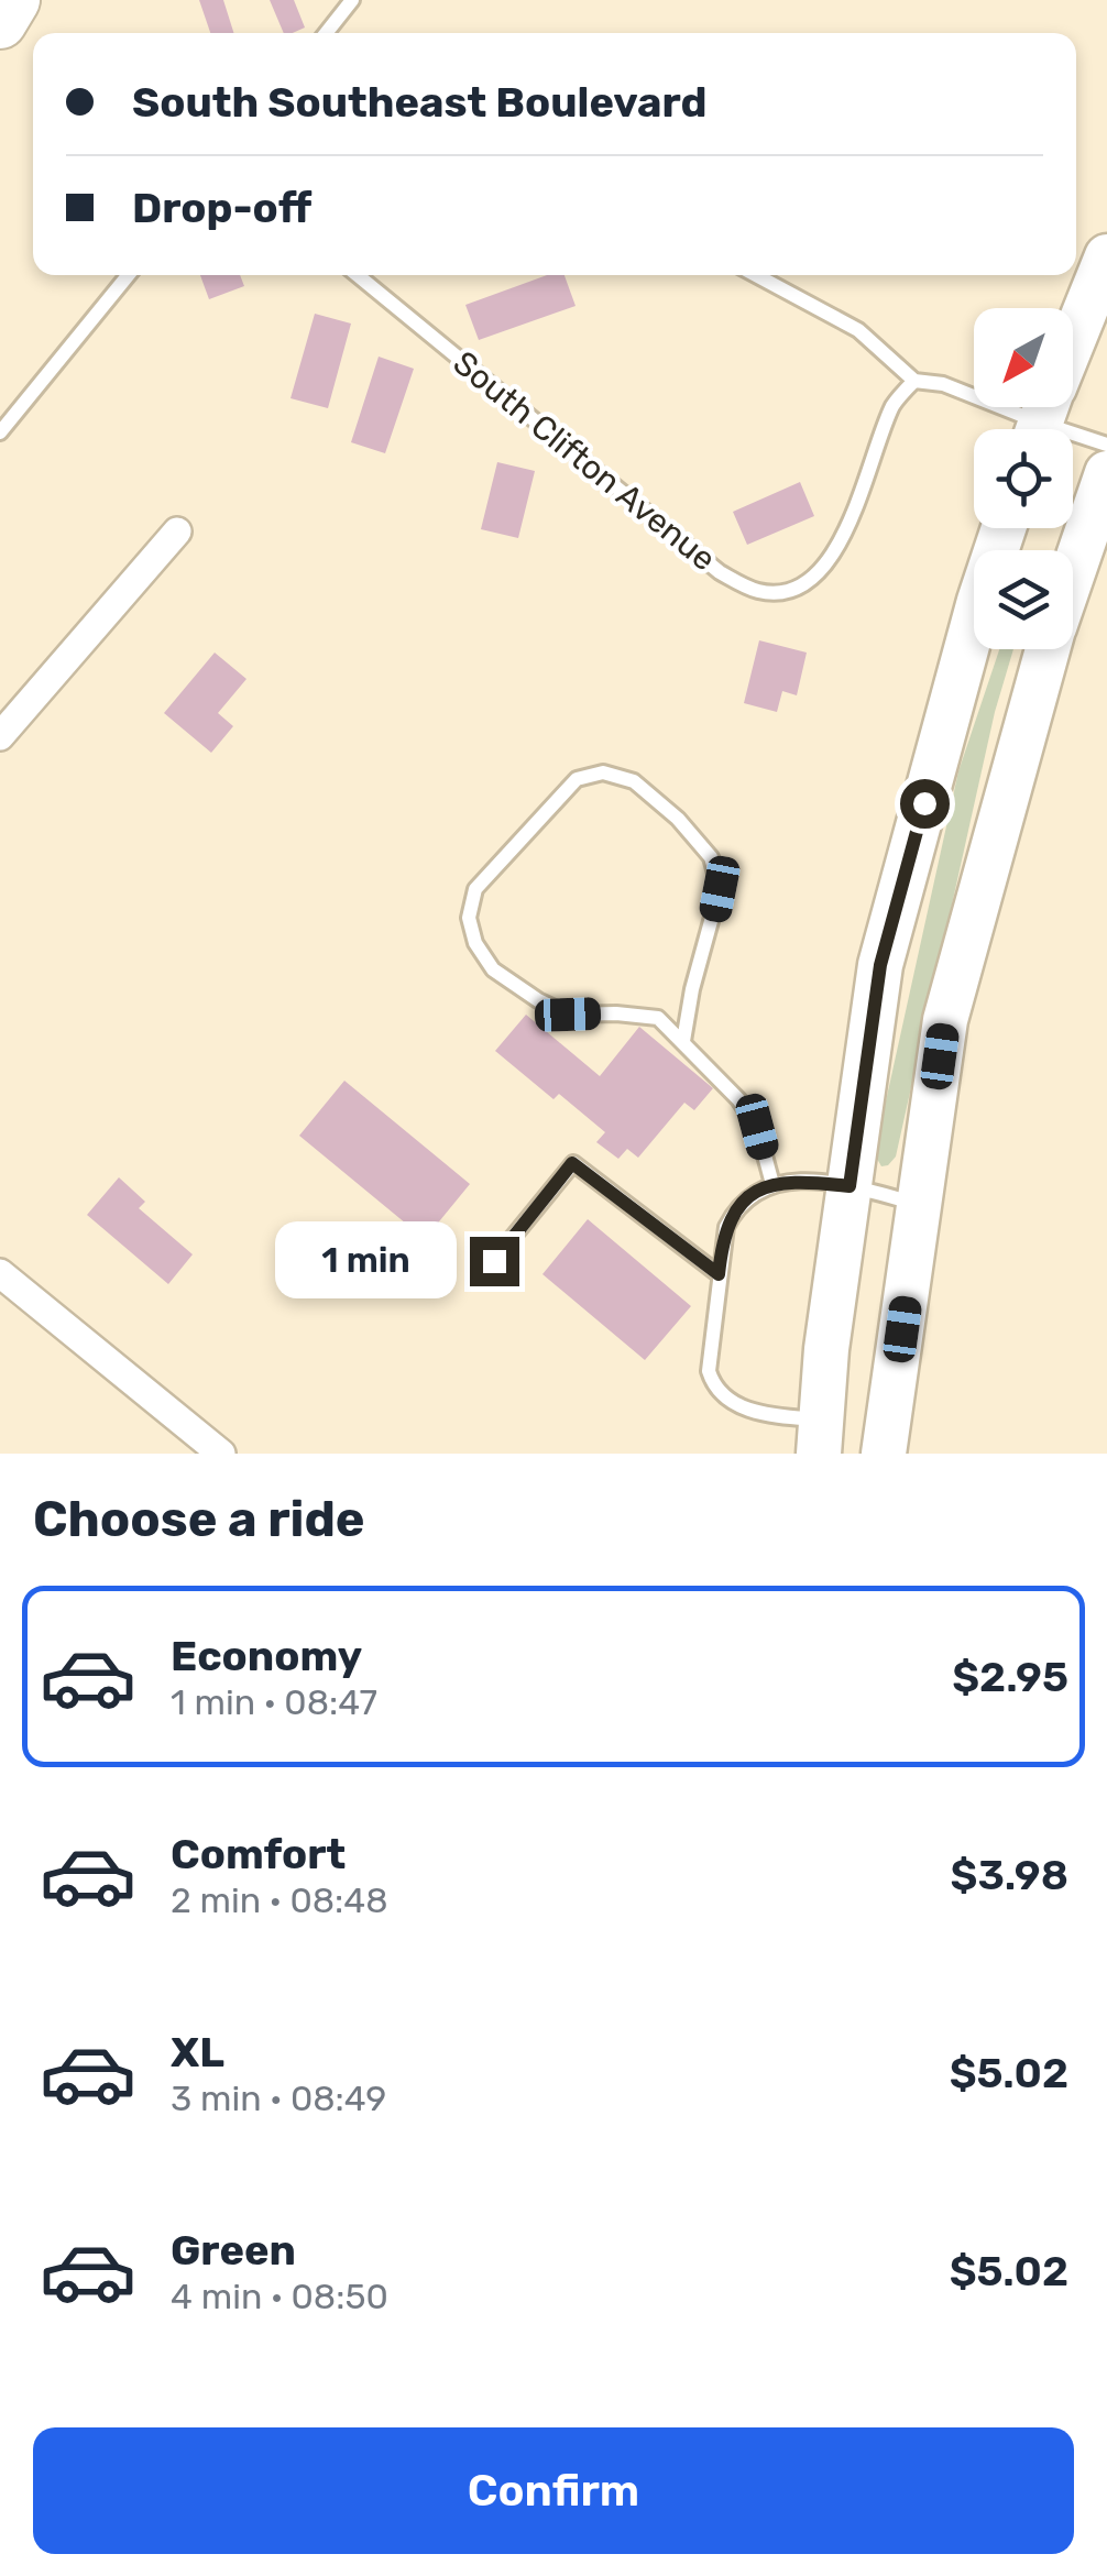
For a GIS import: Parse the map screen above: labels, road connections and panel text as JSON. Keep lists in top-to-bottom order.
{
  "streets": {
    "lane": ["South Clifton Avenue"]
  },
  "north": "bottom left",
  "page": {
    "banner": ["South Southeast Boulevard", "Drop-off"],
    "bubble": "1 min",
    "heading": "Choose a ride",
    "list": [
      {
        "name": "Economy",
        "note": "1 min · 08:47",
        "value": "$2.95"
      },
      {
        "name": "Comfort",
        "note": "2 min · 08:48",
        "value": "$3.98"
      },
      {
        "name": "XL",
        "note": "3 min · 08:49",
        "value": "$5.02"
      },
      {
        "name": "Green",
        "note": "4 min · 08:50",
        "value": "$5.02"
      }
    ],
    "buttons": "Confirm"
  }
}
